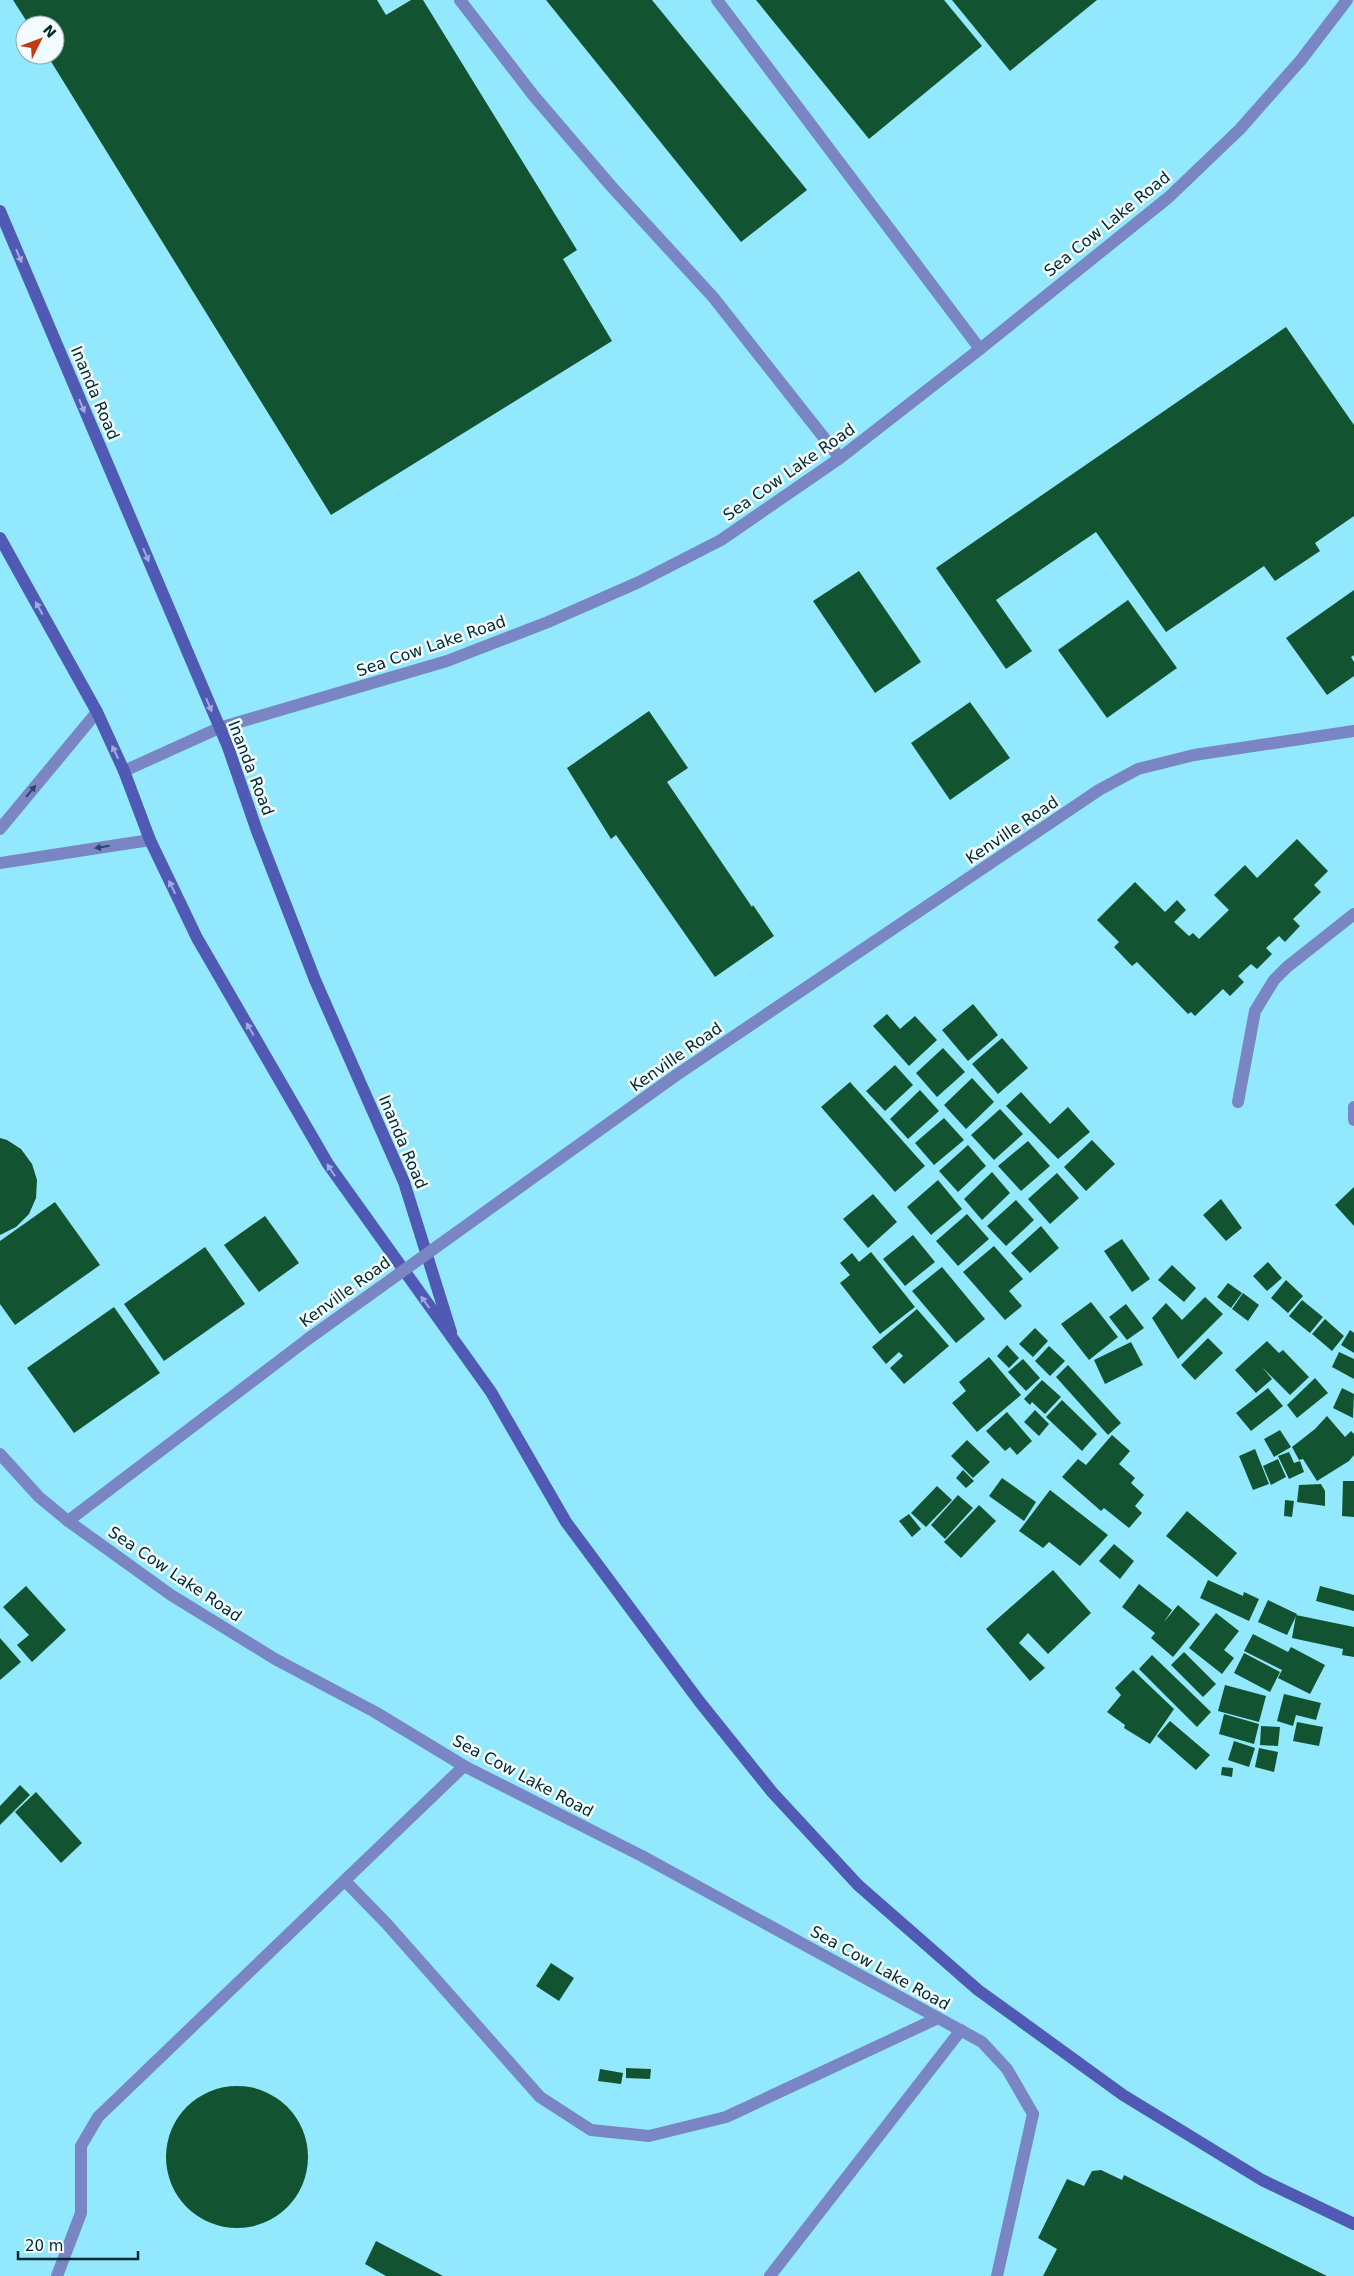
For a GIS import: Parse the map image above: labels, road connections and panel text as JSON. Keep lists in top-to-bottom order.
{
  "streets": {
    "main road": ["Sea Cow Lake Road", "Inanda Road"],
    "street": ["Kenville Road"]
  },
  "crossings": [
    ["Sea Cow Lake Road", "Inanda Road"],
    ["Sea Cow Lake Road", "Kenville Road"]
  ],
  "scale_bar": "20 m",
  "north": "top right"
}
